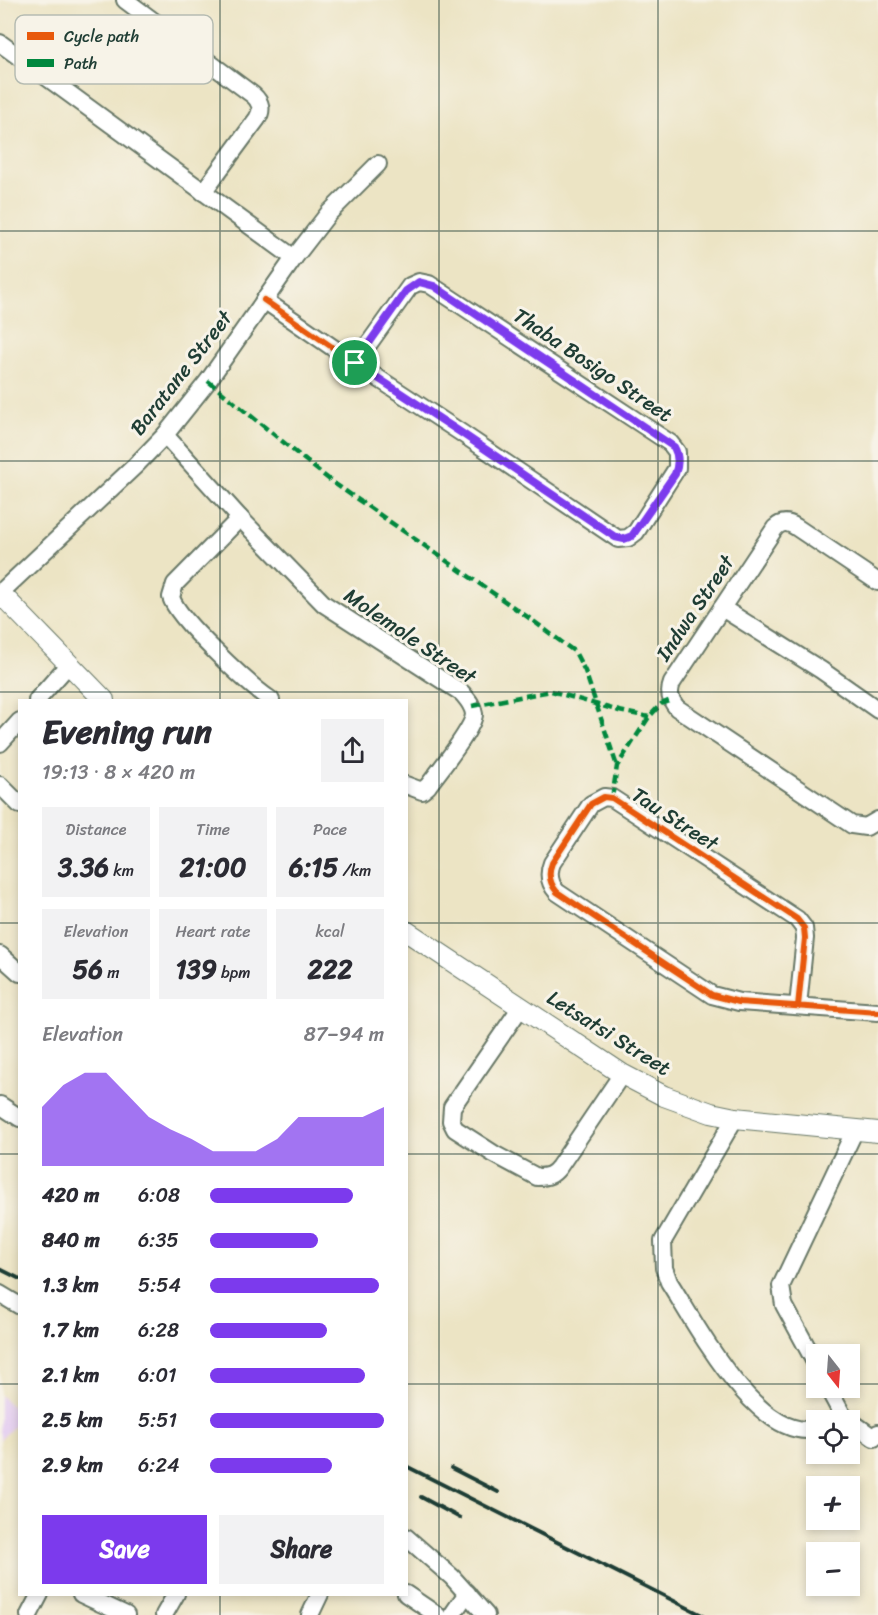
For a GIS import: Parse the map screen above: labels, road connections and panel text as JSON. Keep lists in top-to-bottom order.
{
  "streets": {
    "street": [
      "Thaba Bosigo Street",
      "Baratane Street",
      "Indwa Street",
      "Molemole Street",
      "Tau Street",
      "Letsatsi Street"
    ]
  },
  "crossings": [
    ["Thaba Bosigo Street", "Baratane Street"],
    ["Baratane Street", "Molemole Street"]
  ],
  "legend": ["Cycle path", "Path"],
  "north": "bottom",
  "page": {
    "heading": ["Evening run", "19:13 · 8 × 420 m"],
    "stats": [
      ["Distance", "3.36 km"],
      ["Time", "21:00"],
      ["Pace", "6:15 /km"],
      ["Elevation", "56 m"],
      ["Heart rate", "139 bpm"],
      ["kcal", "222"]
    ],
    "chart": ["Elevation", "87–94 m"],
    "list": [
      {
        "name": "420 m",
        "note": "6:08"
      },
      {
        "name": "840 m",
        "note": "6:35"
      },
      {
        "name": "1.3 km",
        "note": "5:54"
      },
      {
        "name": "1.7 km",
        "note": "6:28"
      },
      {
        "name": "2.1 km",
        "note": "6:01"
      },
      {
        "name": "2.5 km",
        "note": "5:51"
      },
      {
        "name": "2.9 km",
        "note": "6:24"
      }
    ],
    "map_buttons": ["+", "−"],
    "buttons": ["Save", "Share"]
  }
}
